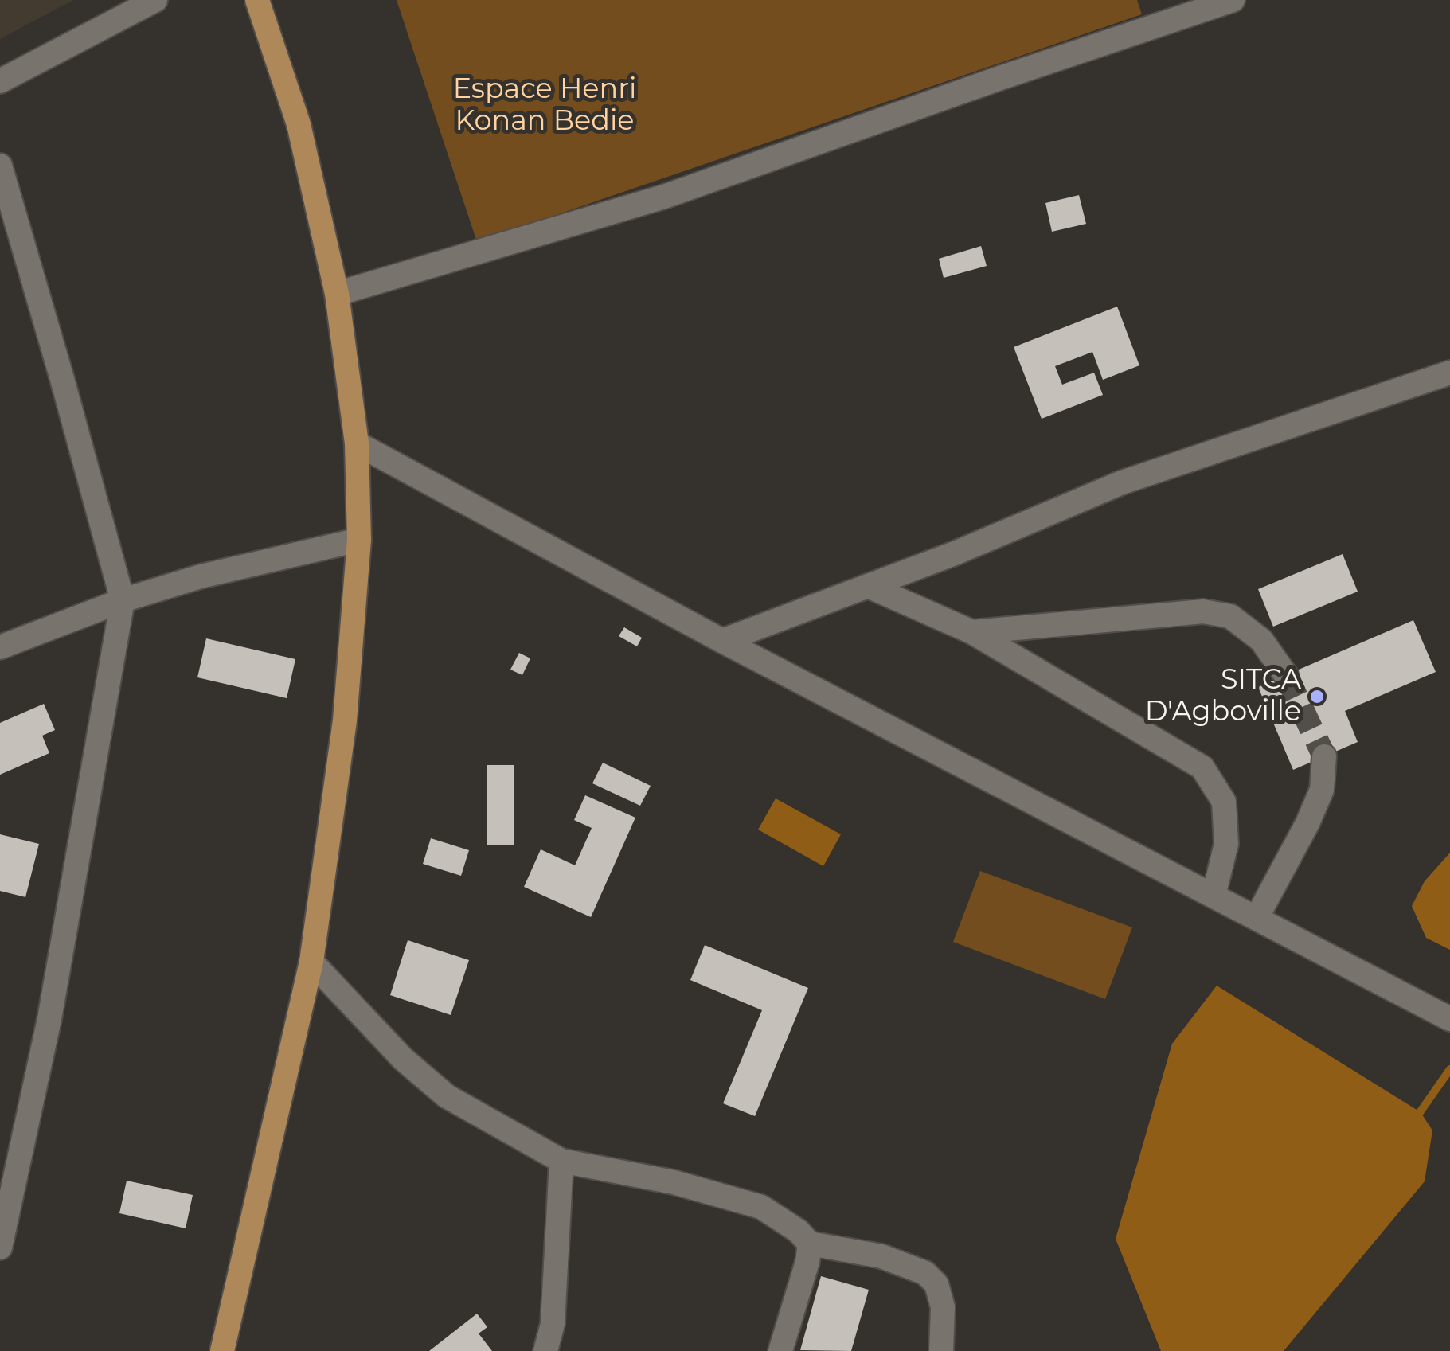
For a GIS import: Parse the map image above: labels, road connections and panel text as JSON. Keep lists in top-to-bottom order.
{
  "parks": ["Espace Henri Konan Bedie"],
  "places": ["SITCA D'Agboville"]
}
